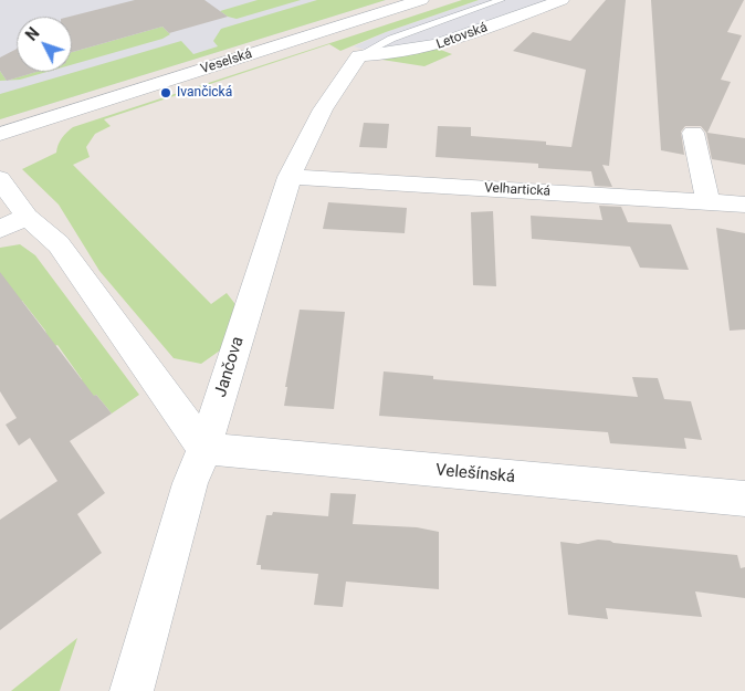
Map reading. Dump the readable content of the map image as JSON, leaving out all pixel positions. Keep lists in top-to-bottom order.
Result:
{
  "streets": {
    "street": [
      "Letovská",
      "Veselská",
      "Velhartická",
      "Jančova",
      "Velešínská"
    ]
  },
  "crossings": [
    ["Letovská", "Jančova"],
    ["Velhartická", "Jančova"],
    ["Jančova", "Velešínská"]
  ],
  "places": ["Ivančická"],
  "north": "top left"
}
